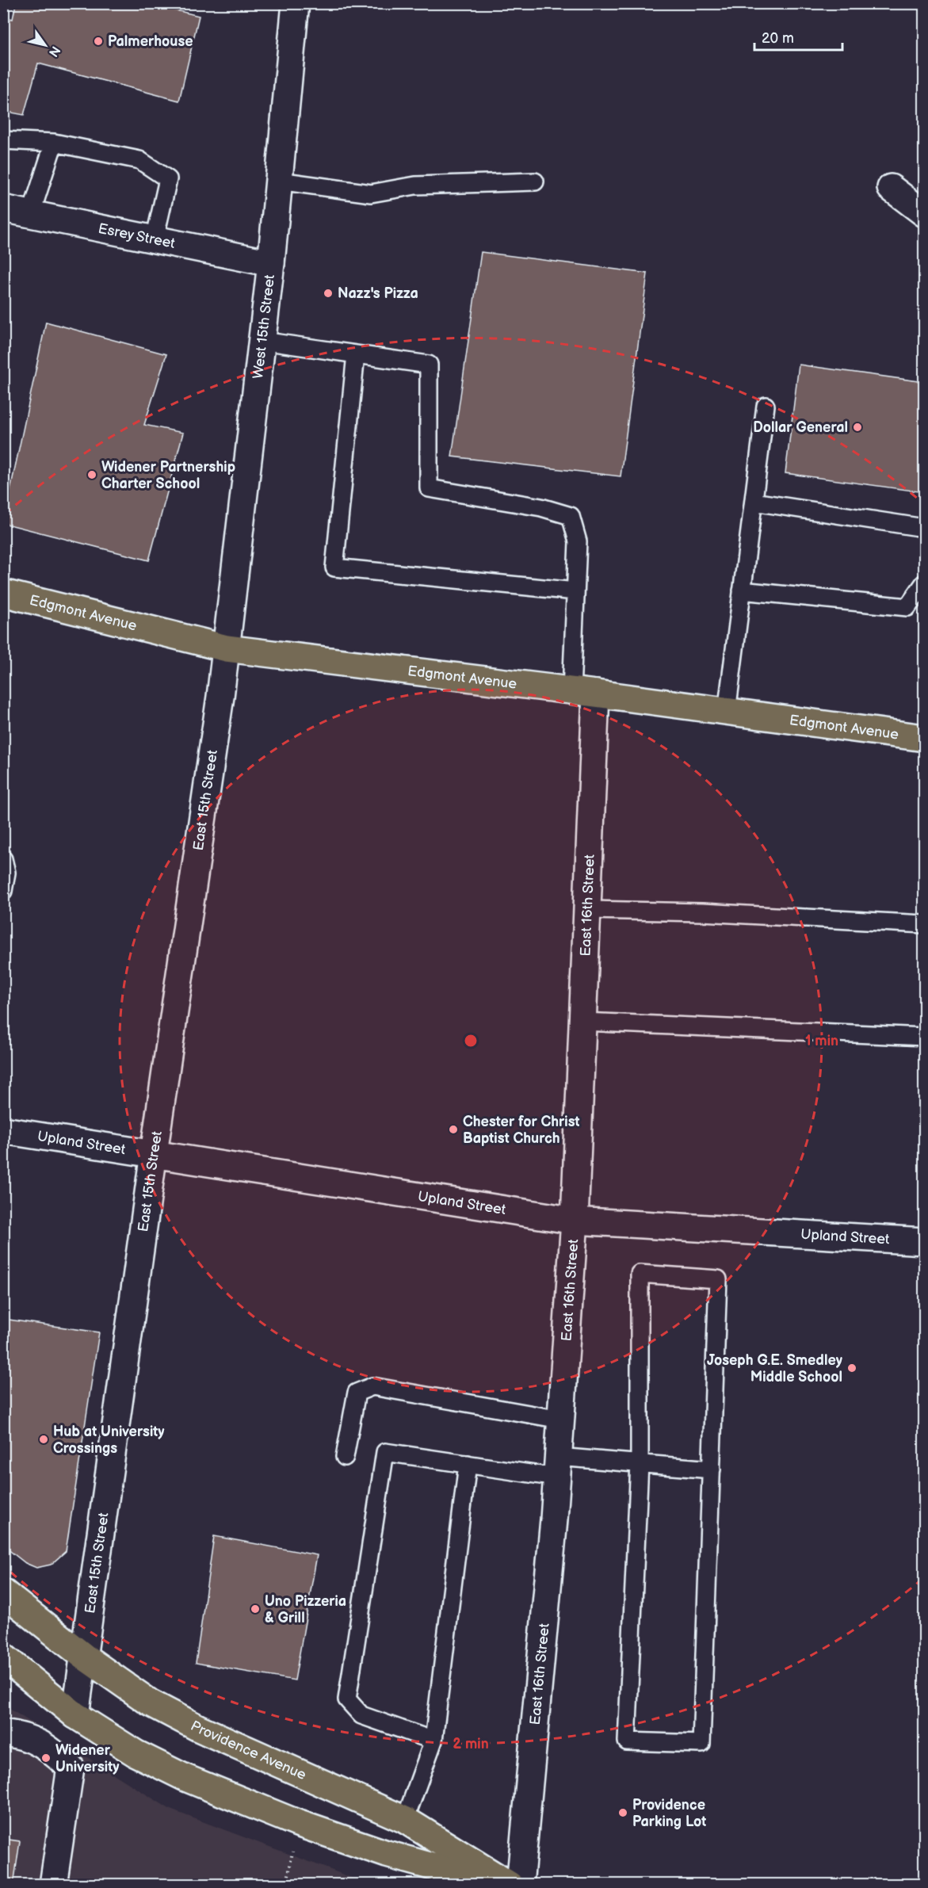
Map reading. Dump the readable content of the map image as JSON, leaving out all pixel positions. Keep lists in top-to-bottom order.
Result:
{
  "streets": {
    "main road": ["Edgmont Avenue", "Providence Avenue"],
    "street": [
      "Esrey Street",
      "West 15th Street",
      "East 15th Street",
      "East 16th Street",
      "Upland Street"
    ]
  },
  "crossings": [
    ["Esrey Street", "West 15th Street"],
    ["West 15th Street", "Edgmont Avenue"],
    ["West 15th Street", "East 15th Street"],
    ["Edgmont Avenue", "East 15th Street"],
    ["Edgmont Avenue", "East 16th Street"],
    ["East 15th Street", "Upland Street"],
    ["East 15th Street", "Providence Avenue"],
    ["East 16th Street", "Upland Street"]
  ],
  "places": [
    "Palmerhouse",
    "Nazz's Pizza",
    "Dollar General",
    "Widener Partnership Charter School",
    "Chester for Christ Baptist Church",
    "Joseph G.E. Smedley Middle School",
    "Hub at University Crossings",
    "Uno Pizzeria & Grill",
    "Widener University",
    "Providence Parking Lot"
  ],
  "scale_bar": "20 m",
  "north": "bottom right",
  "rings": ["1 min", "2 min"]
}
